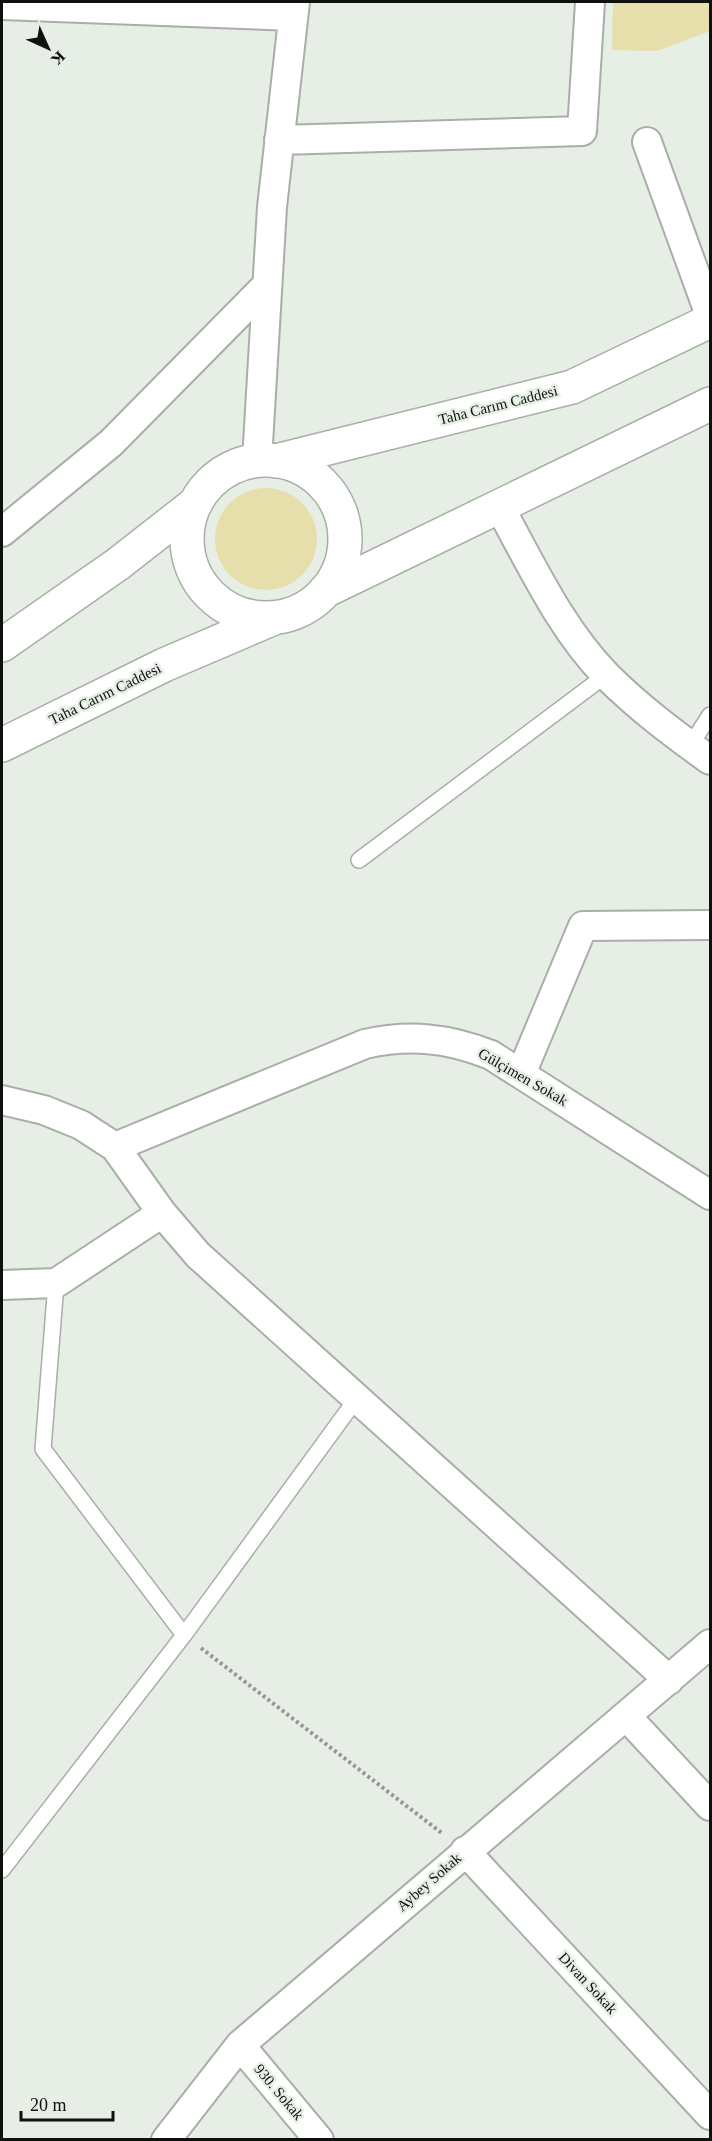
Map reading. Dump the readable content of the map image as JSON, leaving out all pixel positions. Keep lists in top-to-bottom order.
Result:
{
  "streets": {
    "main road": ["Taha Carım Caddesi"],
    "street": [
      "Gülçimen Sokak",
      "Aybey Sokak",
      "Divan Sokak",
      "930. Sokak"
    ]
  },
  "crossings": [
    ["Aybey Sokak", "Divan Sokak"],
    ["Aybey Sokak", "930. Sokak"]
  ],
  "scale_bar": "20 m",
  "north": "bottom right"
}
